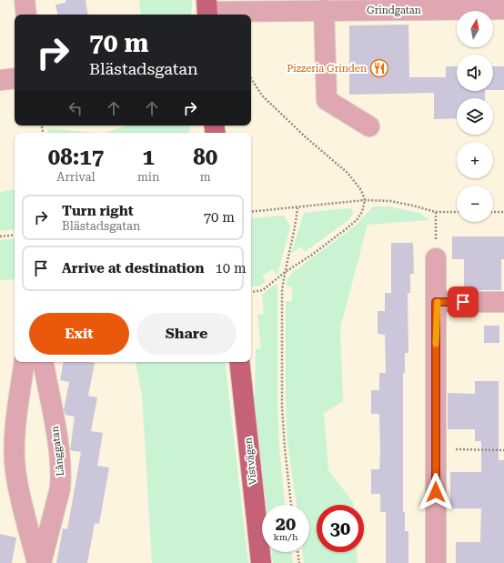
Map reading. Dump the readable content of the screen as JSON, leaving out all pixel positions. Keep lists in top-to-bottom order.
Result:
{
  "streets": {
    "main road": ["Vistvägen"],
    "street": ["Grindgatan", "Långgatan"]
  },
  "places": {
    "restaurant": ["Pizzeria Grinden"]
  },
  "north": "top",
  "page": {
    "map_buttons": ["+", "−"],
    "turn": ["70 m", "Blästadsgatan"],
    "eta": [
      "08:17",
      "Arrival",
      "1",
      "min",
      "80",
      "m"
    ],
    "list": [
      {
        "name": "Turn right",
        "note": "Blästadsgatan",
        "value": "70 m"
      },
      {
        "name": "Arrive at destination",
        "value": "10 m"
      }
    ],
    "buttons": ["Exit", "Share"],
    "speed": "20 km/h",
    "limit": "30"
  }
}
